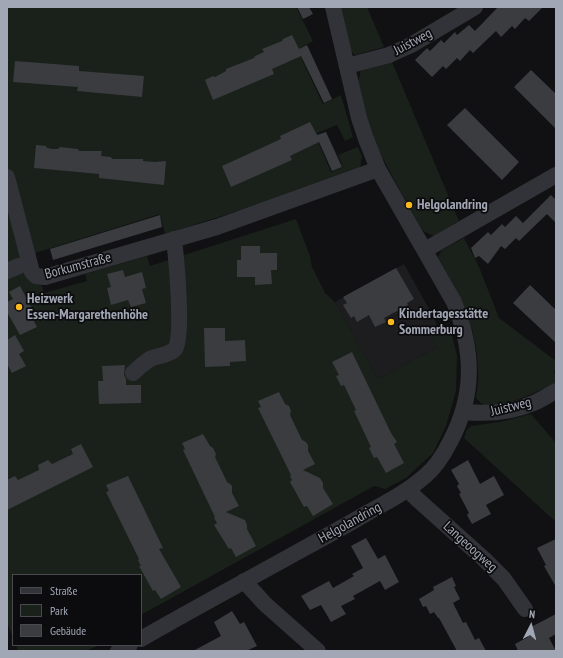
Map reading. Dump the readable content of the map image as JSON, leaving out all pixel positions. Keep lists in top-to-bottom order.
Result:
{
  "streets": {
    "street": [
      "Juistweg",
      "Borkumstraße",
      "Helgolandring",
      "Langeoogweg"
    ]
  },
  "crossings": [
    ["Juistweg", "Helgolandring"],
    ["Borkumstraße", "Helgolandring"],
    ["Helgolandring", "Langeoogweg"]
  ],
  "places": ["Helgolandring", "Heizwerk Essen-Margarethenhöhe", "Kindertagesstätte Sommerburg"],
  "legend": ["Straße", "Park", "Gebäude"],
  "north": "top"
}
